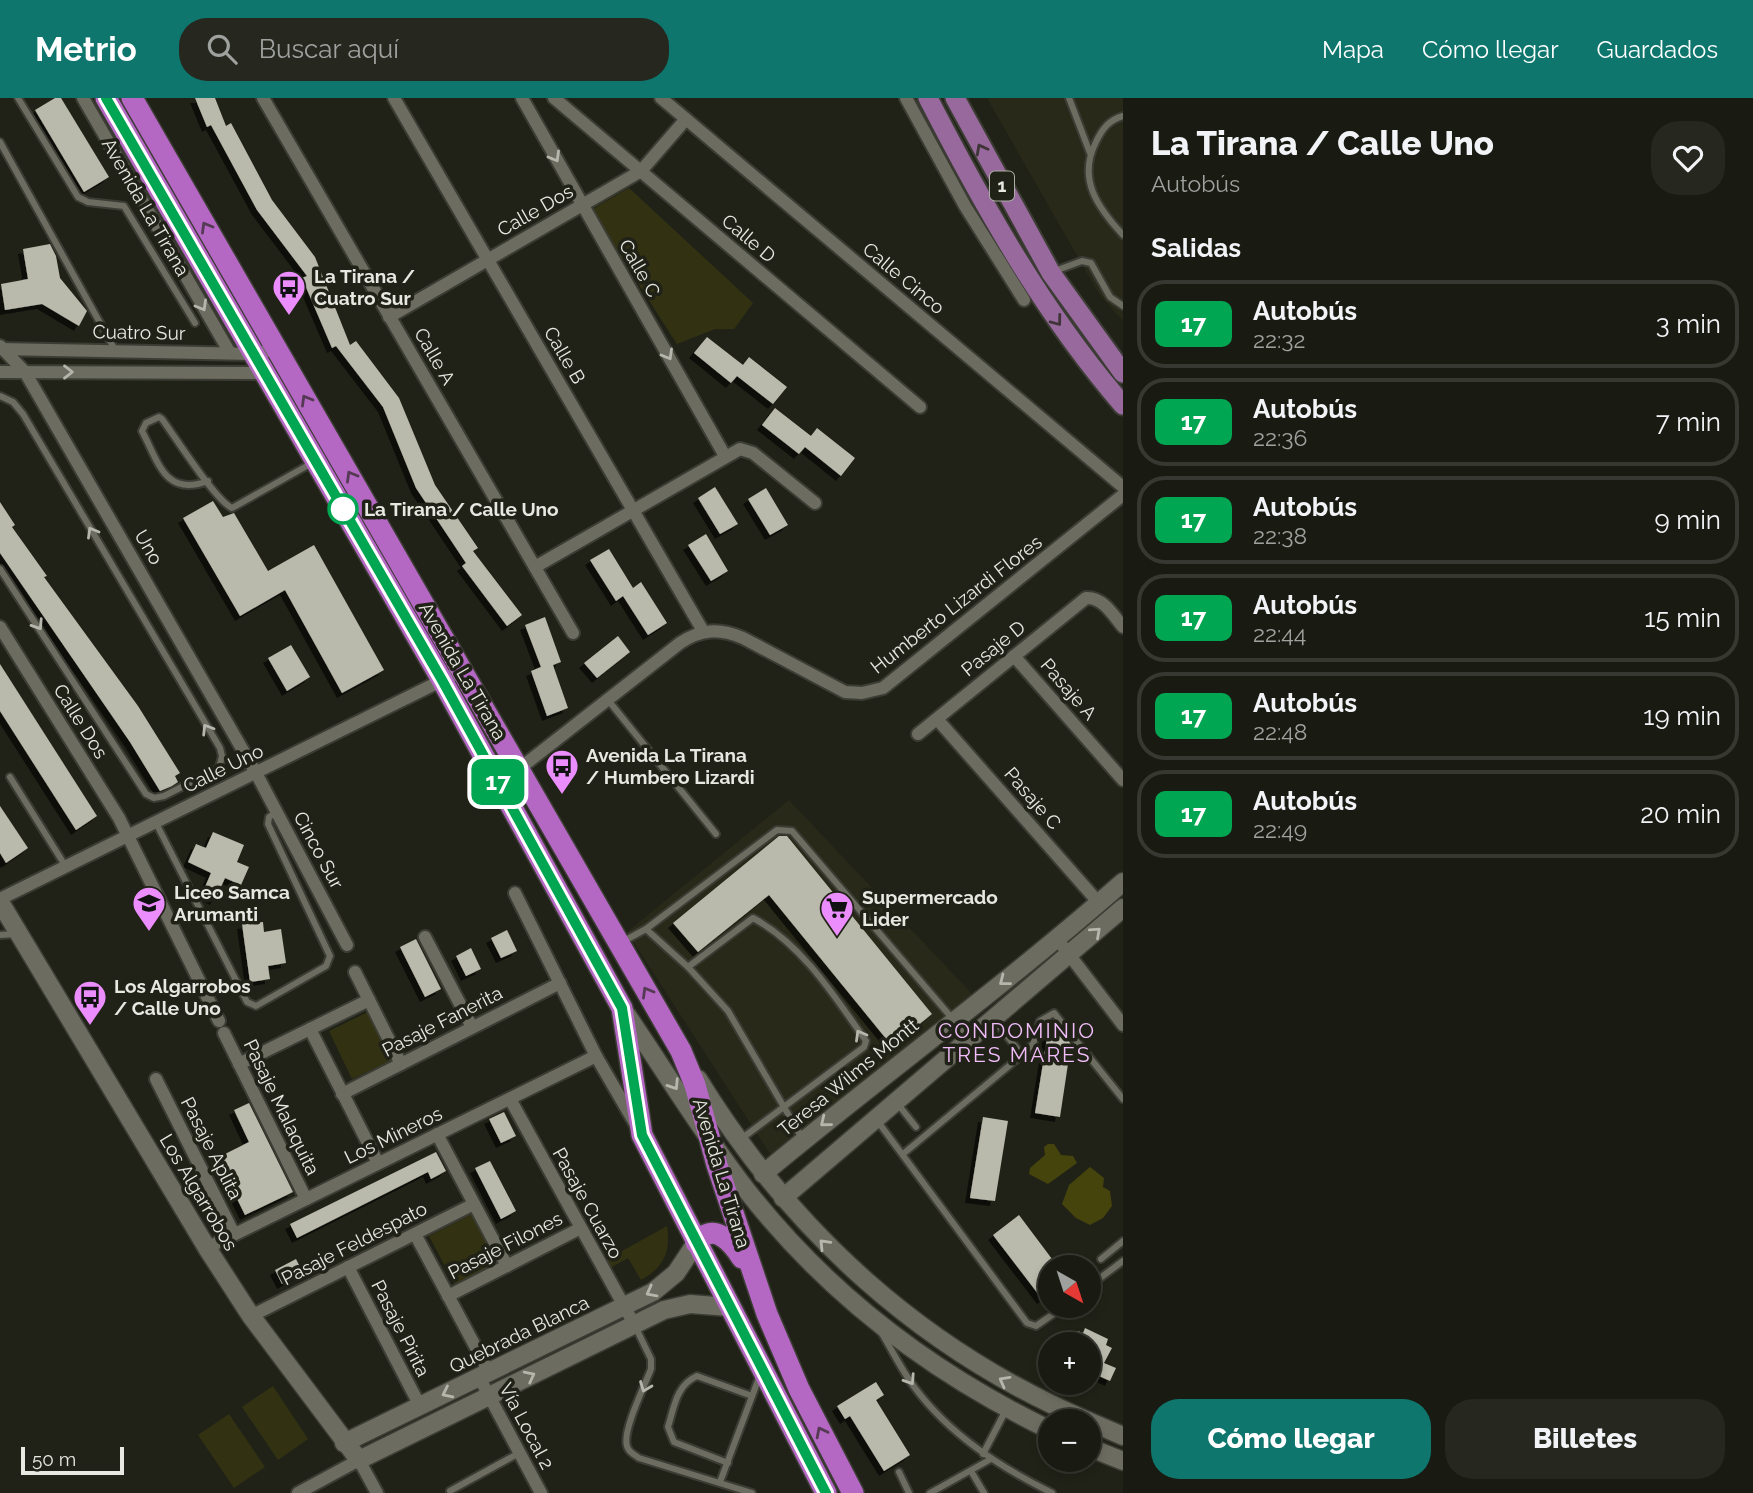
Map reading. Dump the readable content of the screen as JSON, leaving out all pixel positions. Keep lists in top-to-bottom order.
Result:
{
  "streets": {
    "highway": ["Avenida La Tirana"],
    "main road": ["1"],
    "street": [
      "Calle Dos",
      "Calle D",
      "Calle C",
      "Calle Cinco",
      "Cuatro Sur",
      "Calle B",
      "Calle A",
      "Uno",
      "Humberto Lizardi Flores",
      "Pasaje D",
      "Pasaje A",
      "Calle Uno",
      "Pasaje C",
      "Cinco Sur",
      "Pasaje Fanerita",
      "Teresa Wilms Montt",
      "Pasaje Malaquita",
      "Los Mineros",
      "Pasaje Aplita",
      "Los Algarrobos",
      "Pasaje Cuarzo",
      "Pasaje Feldespato",
      "Pasaje Filones",
      "Pasaje Pirita",
      "Quebrada Blanca",
      "Vía Local 2"
    ]
  },
  "crossings": [
    ["Avenida La Tirana", "Cuatro Sur"],
    ["Avenida La Tirana", "Calle Uno"],
    ["Avenida La Tirana", "Pasaje Fanerita"],
    ["Avenida La Tirana", "Los Mineros"],
    ["Avenida La Tirana", "Quebrada Blanca"],
    ["Calle Dos", "Calle D"],
    ["Calle Dos", "Calle C"],
    ["Calle Dos", "Calle Cinco"],
    ["Calle Dos", "Calle B"],
    ["Calle Dos", "Calle A"],
    ["Calle Dos", "Calle Uno"],
    ["Calle Dos", "Pasaje Malaquita"],
    ["Cuatro Sur", "Uno"],
    ["Calle B", "Humberto Lizardi Flores"],
    ["Uno", "Calle Uno"],
    ["Uno", "Cinco Sur"],
    ["Pasaje D", "Pasaje A"],
    ["Pasaje D", "Pasaje C"],
    ["Calle Uno", "Cinco Sur"],
    ["Calle Uno", "Los Algarrobos"],
    ["Pasaje C", "Teresa Wilms Montt"],
    ["Pasaje Malaquita", "Los Mineros"],
    ["Los Mineros", "Pasaje Aplita"],
    ["Los Mineros", "Los Algarrobos"],
    ["Los Mineros", "Pasaje Cuarzo"],
    ["Los Algarrobos", "Pasaje Feldespato"],
    ["Los Algarrobos", "Quebrada Blanca"],
    ["Pasaje Cuarzo", "Pasaje Filones"],
    ["Pasaje Cuarzo", "Quebrada Blanca"],
    ["Pasaje Feldespato", "Pasaje Pirita"],
    ["Pasaje Feldespato", "Vía Local 2"],
    ["Pasaje Filones", "Vía Local 2"],
    ["Pasaje Pirita", "Quebrada Blanca"],
    ["Quebrada Blanca", "Vía Local 2"]
  ],
  "one_way": ["Calle C"],
  "districts": ["CONDOMINIO TRES MARES"],
  "places": {
    "bus stop": ["La Tirana / Cuatro Sur", "Avenida La Tirana / Humbero Lizardi", "Los Algarrobos / Calle Uno"],
    "other": ["La Tirana / Calle Uno"],
    "school or university": ["Liceo Samca Arumanti"],
    "supermarket": ["Supermercado Lider"]
  },
  "lines": ["bus line 17"],
  "scale_bar": "50 m",
  "north": "bottom right",
  "page": {
    "header": "Metrio",
    "search": "Buscar aquí",
    "nav": ["Mapa", "Cómo llegar", "Guardados"],
    "on_map": "17",
    "heading": [
      ["La Tirana / Calle Uno", "Autobús"],
      "Salidas"
    ],
    "list": [
      {
        "mark": "17",
        "name": "Autobús",
        "note": "22:32",
        "value": "3 min"
      },
      {
        "mark": "17",
        "name": "Autobús",
        "note": "22:36",
        "value": "7 min"
      },
      {
        "mark": "17",
        "name": "Autobús",
        "note": "22:38",
        "value": "9 min"
      },
      {
        "mark": "17",
        "name": "Autobús",
        "note": "22:44",
        "value": "15 min"
      },
      {
        "mark": "17",
        "name": "Autobús",
        "note": "22:48",
        "value": "19 min"
      },
      {
        "mark": "17",
        "name": "Autobús",
        "note": "22:49",
        "value": "20 min"
      }
    ],
    "map_buttons": ["+", "−"],
    "buttons": ["Cómo llegar", "Billetes"],
    "scale": "50 m"
  }
}
